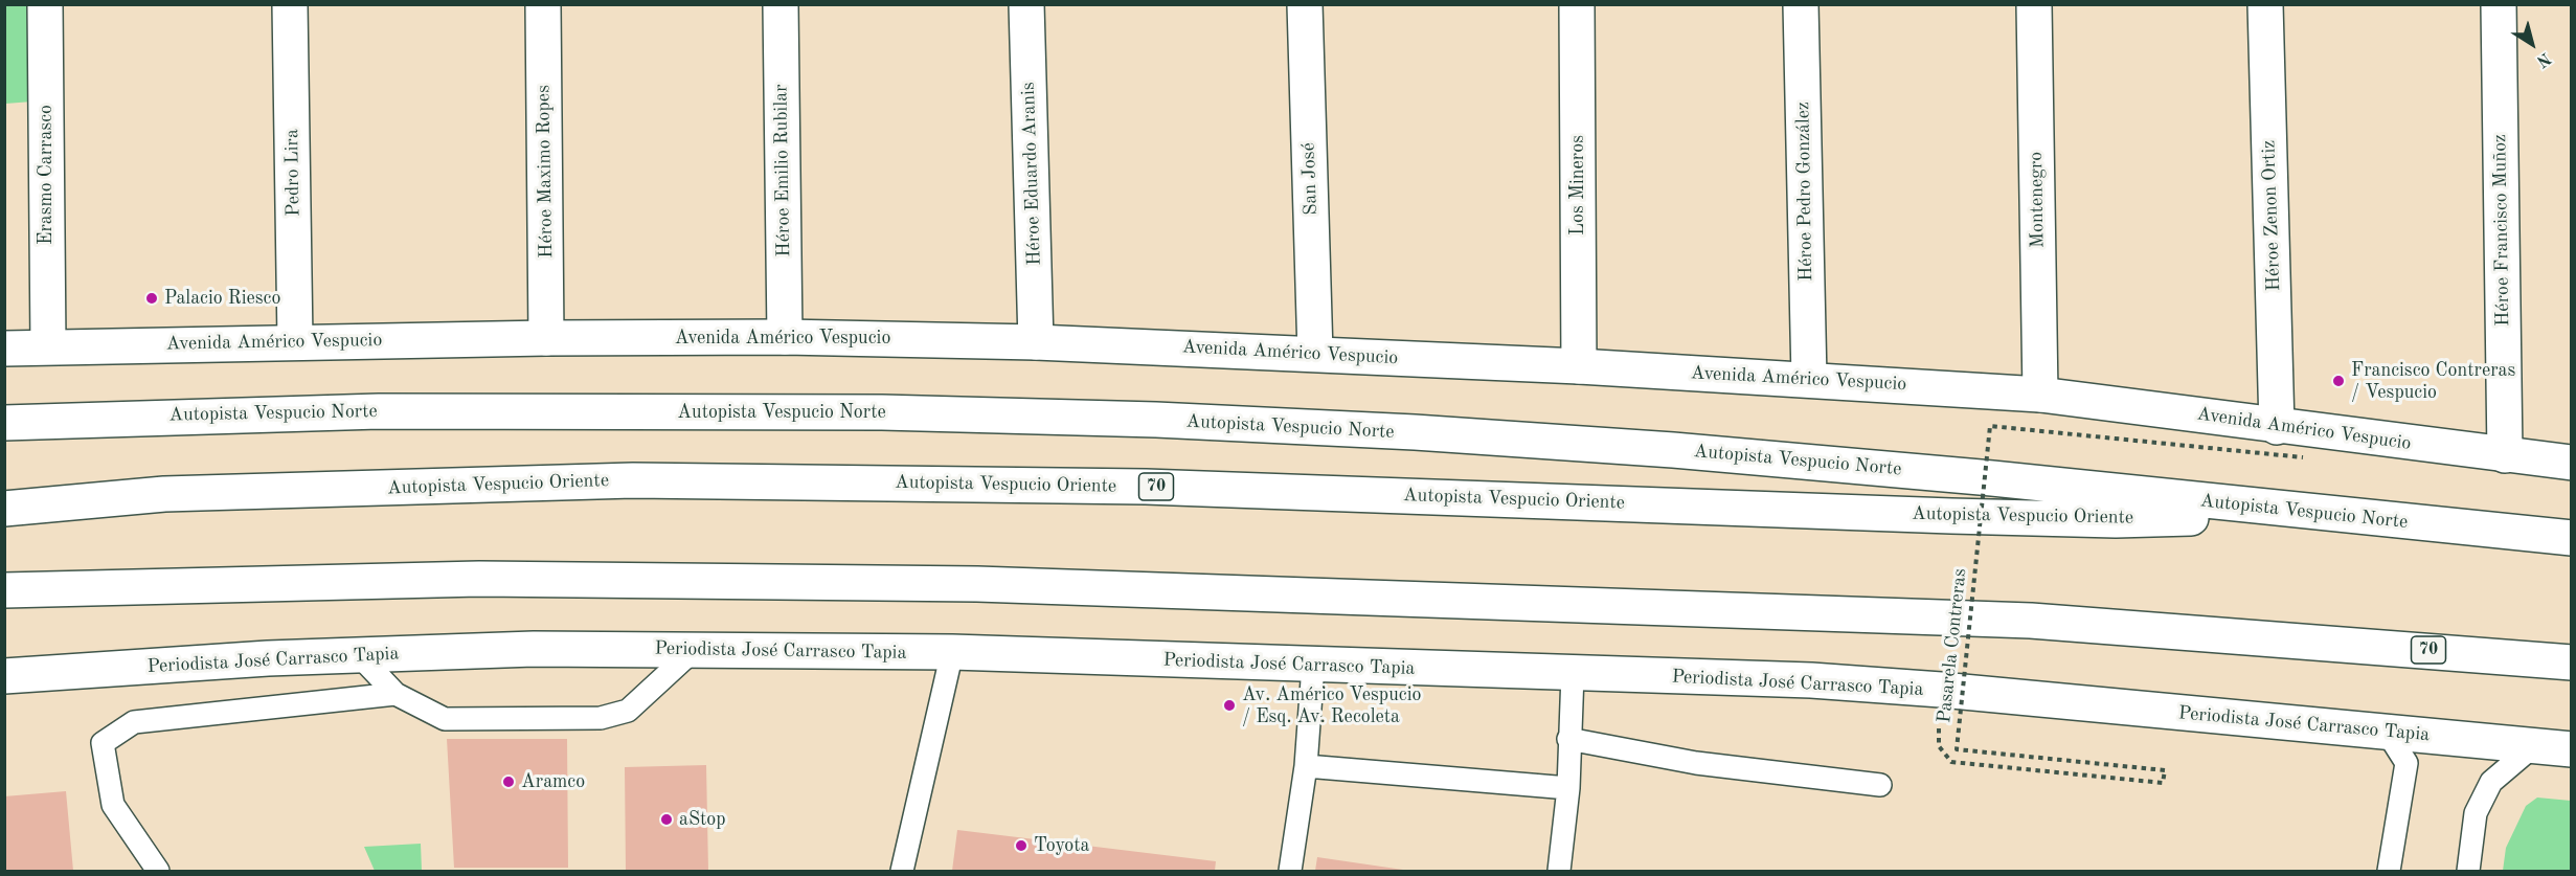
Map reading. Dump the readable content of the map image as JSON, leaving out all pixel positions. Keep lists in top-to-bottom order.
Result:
{
  "streets": {
    "main road": [
      "Héroe Emilio Rubilar",
      "Héroe Maximo Ropes",
      "Pedro Lira",
      "Héroe Eduardo Aranis",
      "Erasmo Carrasco",
      "San José",
      "Los Mineros",
      "Héroe Pedro González",
      "Montenegro",
      "Héroe Zenon Ortiz",
      "Héroe Francisco Muñoz",
      "Avenida Américo Vespucio",
      "Autopista Vespucio Norte",
      "Autopista Vespucio Oriente",
      "70",
      "Periodista José Carrasco Tapia"
    ],
    "path": ["Pasarela Contreras"]
  },
  "crossings": [
    ["Héroe Emilio Rubilar", "Avenida Américo Vespucio"],
    ["Héroe Maximo Ropes", "Avenida Américo Vespucio"],
    ["Pedro Lira", "Avenida Américo Vespucio"],
    ["Héroe Eduardo Aranis", "Avenida Américo Vespucio"],
    ["Erasmo Carrasco", "Avenida Américo Vespucio"],
    ["San José", "Avenida Américo Vespucio"],
    ["Los Mineros", "Avenida Américo Vespucio"],
    ["Héroe Pedro González", "Avenida Américo Vespucio"],
    ["Montenegro", "Avenida Américo Vespucio"],
    ["Héroe Zenon Ortiz", "Avenida Américo Vespucio"],
    ["Héroe Francisco Muñoz", "Avenida Américo Vespucio"],
    ["Autopista Vespucio Norte", "Autopista Vespucio Oriente"]
  ],
  "places": [
    "Palacio Riesco",
    "Francisco Contreras / Vespucio",
    "Av. Américo Vespucio / Esq. Av. Recoleta",
    "Aramco",
    "aStop",
    "Toyota"
  ],
  "north": "bottom right"
}
